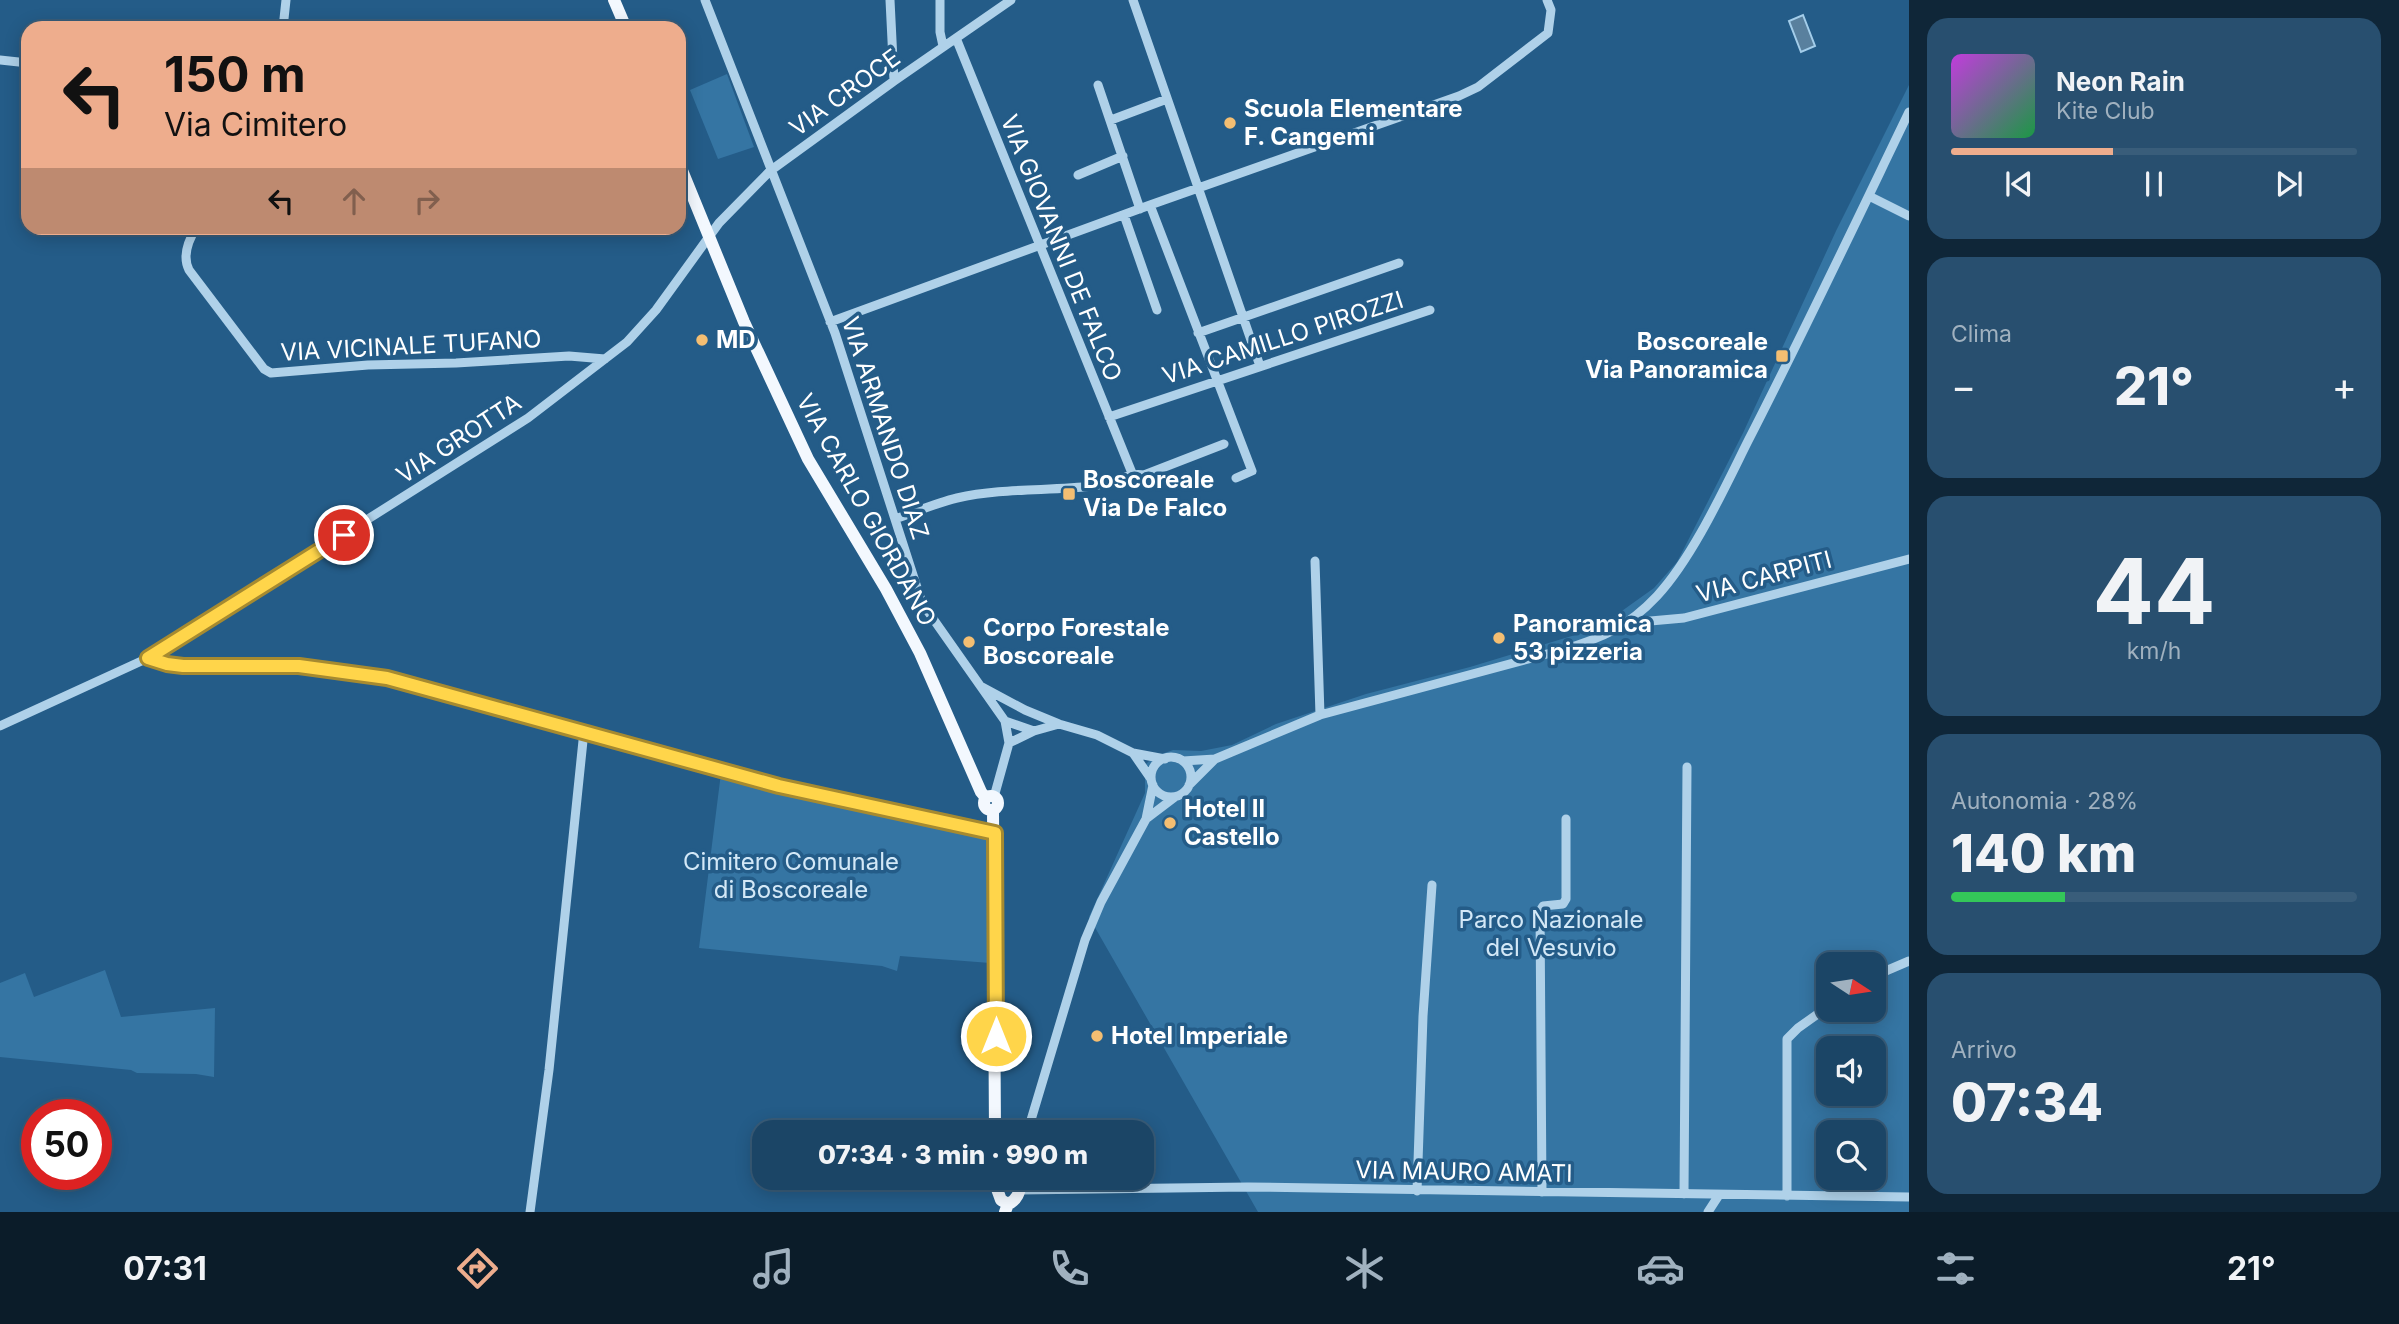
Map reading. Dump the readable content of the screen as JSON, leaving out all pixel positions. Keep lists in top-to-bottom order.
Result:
{
  "streets": {
    "main road": ["VIA CARLO GIORDANO"],
    "street": [
      "VIA CROCE",
      "VIA GIOVANNI DE FALCO",
      "VIA CAMILLO PIROZZI",
      "VIA VICINALE TUFANO",
      "VIA ARMANDO DIAZ",
      "VIA GROTTA",
      "VIA CARPITI",
      "VIA MAURO AMATI"
    ]
  },
  "crossings": [
    ["VIA CROCE", "VIA GIOVANNI DE FALCO"],
    ["VIA CROCE", "VIA ARMANDO DIAZ"],
    ["VIA CROCE", "VIA GROTTA"],
    ["VIA GIOVANNI DE FALCO", "VIA CAMILLO PIROZZI"],
    ["VIA VICINALE TUFANO", "VIA GROTTA"],
    ["VIA ARMANDO DIAZ", "VIA GROTTA"],
    ["VIA GROTTA", "VIA CARLO GIORDANO"]
  ],
  "parks": ["Cimitero Comunale di Boscoreale", "Parco Nazionale del Vesuvio"],
  "places": {
    "other": [
      "Scuola Elementare F. Cangemi",
      "MD",
      "Panoramica 53 pizzeria",
      "Corpo Forestale Boscoreale",
      "Hotel Il Castello",
      "Hotel Imperiale"
    ],
    "transit": ["Boscoreale Via Panoramica", "Boscoreale Via De Falco"]
  },
  "north": "right",
  "page": {
    "turn": ["150 m", "Via Cimitero"],
    "song": ["Neon Rain", "Kite Club"],
    "tile": [
      "Clima",
      ["44", "km/h"],
      ["Autonomia · 28%", "140 km"],
      ["Arrivo", "07:34"]
    ],
    "heat": ["−", "21°", "+"],
    "limit": "50",
    "trip": "07:34 · 3 min · 990 m",
    "tabs": ["07:31", "21°"]
  }
}
